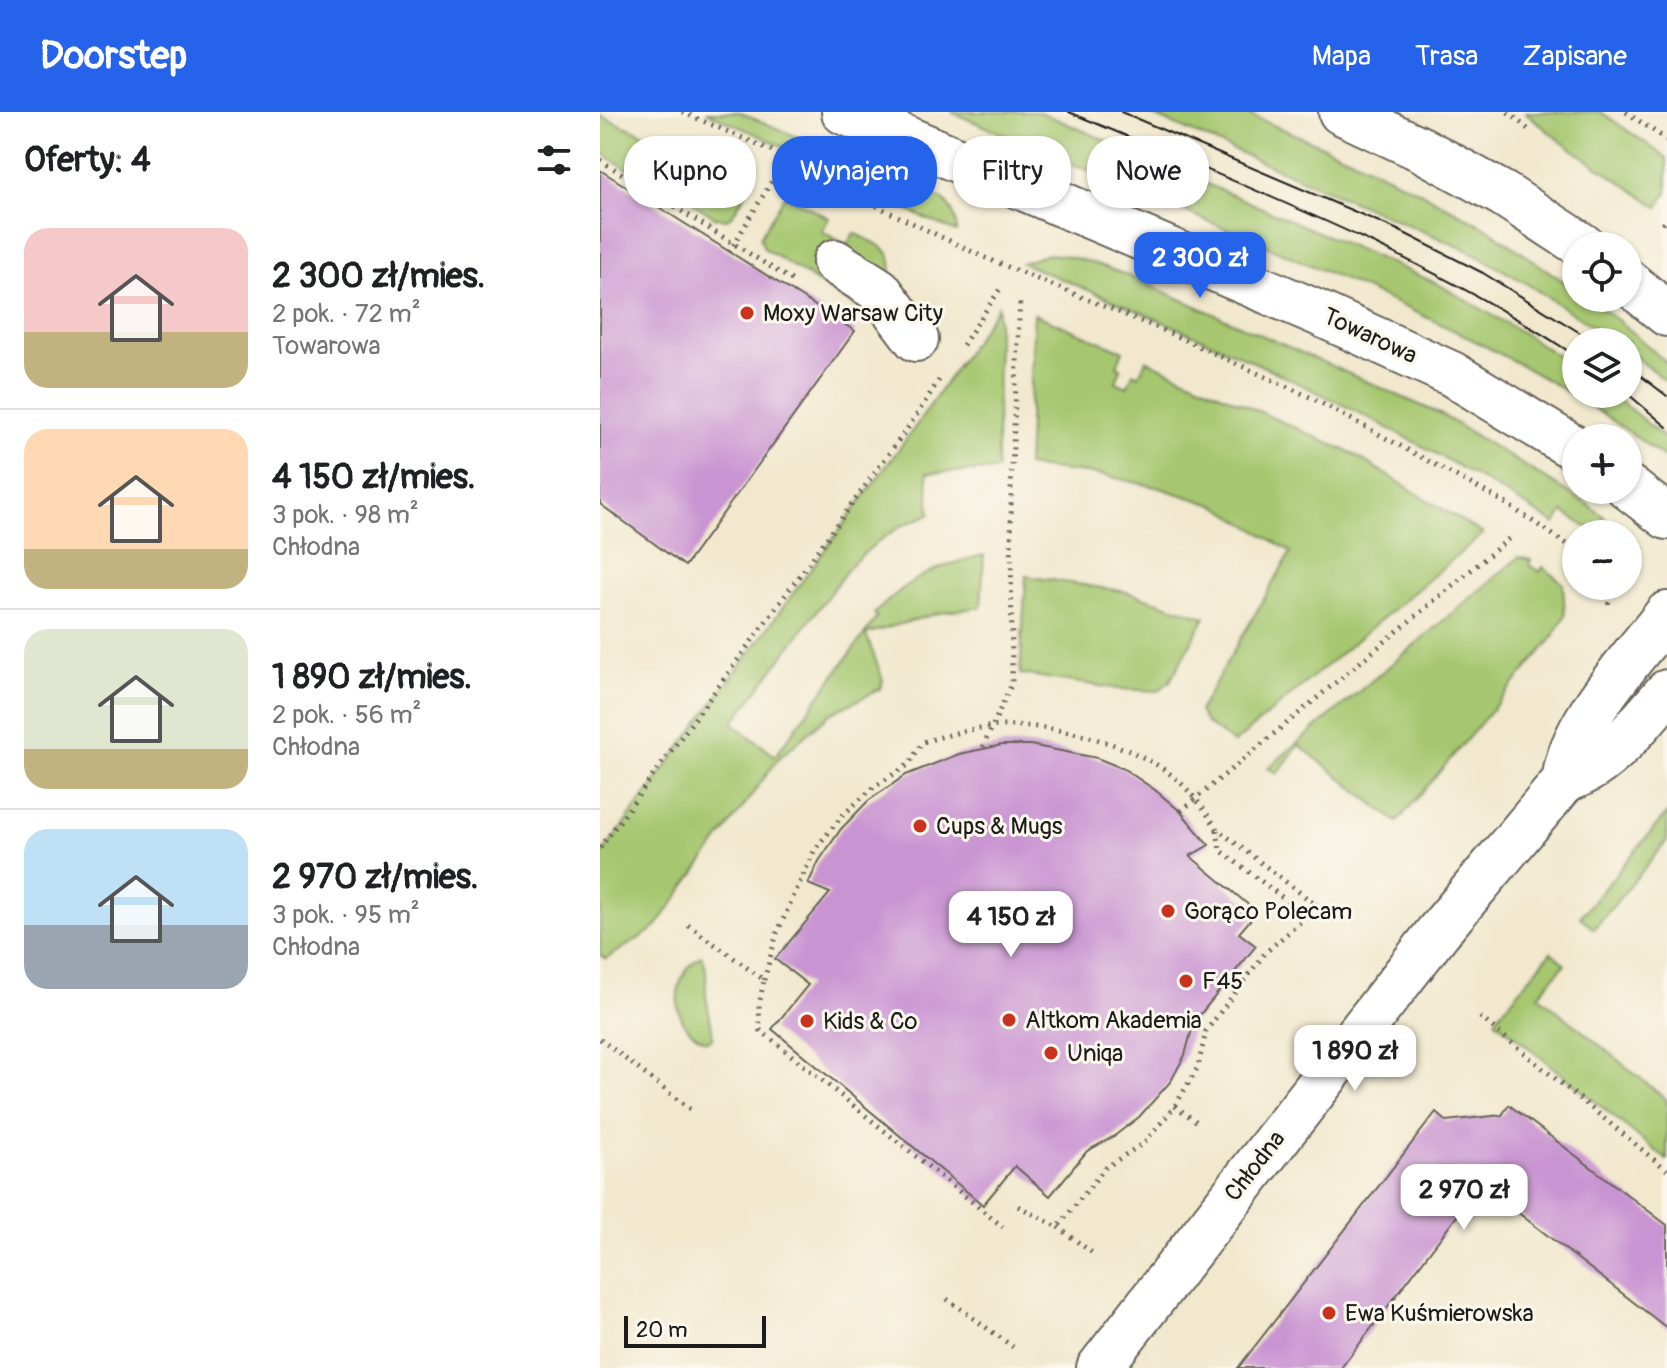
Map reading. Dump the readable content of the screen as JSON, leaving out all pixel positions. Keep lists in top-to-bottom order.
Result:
{
  "streets": {
    "main road": ["Towarowa", "Chłodna"]
  },
  "places": [
    "Moxy Warsaw City",
    "Cups & Mugs",
    "Gorąco Polecam",
    "F45",
    "Altkom Akademia",
    "Kids & Co",
    "Uniqa",
    "Ewa Kuśmierowska"
  ],
  "scale_bar": "20 m",
  "page": {
    "header": "Doorstep",
    "nav": ["Mapa", "Trasa", "Zapisane"],
    "heading": "Oferty: 4",
    "chip": [
      "Kupno",
      "Wynajem",
      "Filtry",
      "Nowe"
    ],
    "list": [
      {
        "name": "2 300 zł/mies.",
        "note": "2 pok. · 72 m² · Towarowa"
      },
      {
        "name": "4 150 zł/mies.",
        "note": "3 pok. · 98 m² · Chłodna"
      },
      {
        "name": "1 890 zł/mies.",
        "note": "2 pok. · 56 m² · Chłodna"
      },
      {
        "name": "2 970 zł/mies.",
        "note": "3 pok. · 95 m² · Chłodna"
      }
    ],
    "map_buttons": ["+", "−"],
    "price": [
      "2 300 zł",
      "4 150 zł",
      "1 890 zł",
      "2 970 zł"
    ],
    "scale": "20 m"
  }
}
